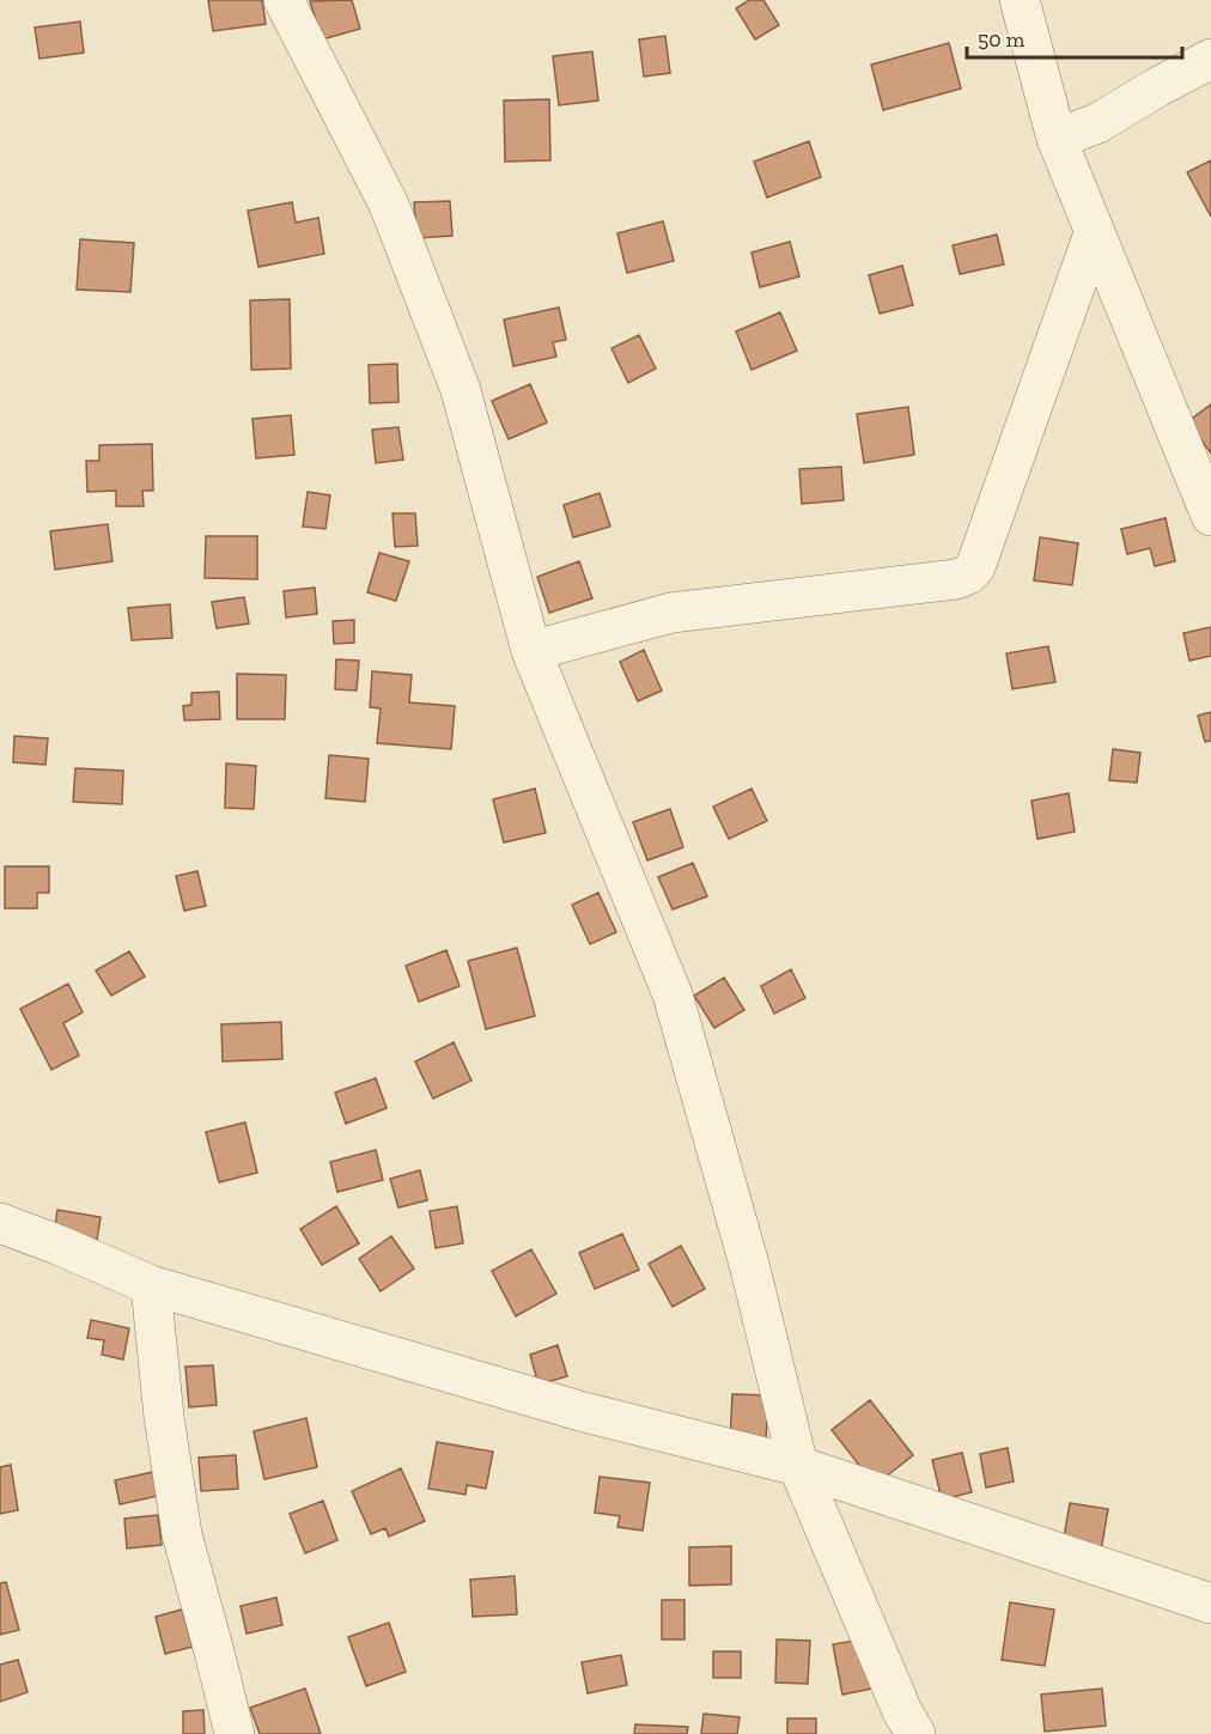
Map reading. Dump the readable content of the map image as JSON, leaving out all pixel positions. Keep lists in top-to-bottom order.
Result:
{
  "scale_bar": "50 m"
}
